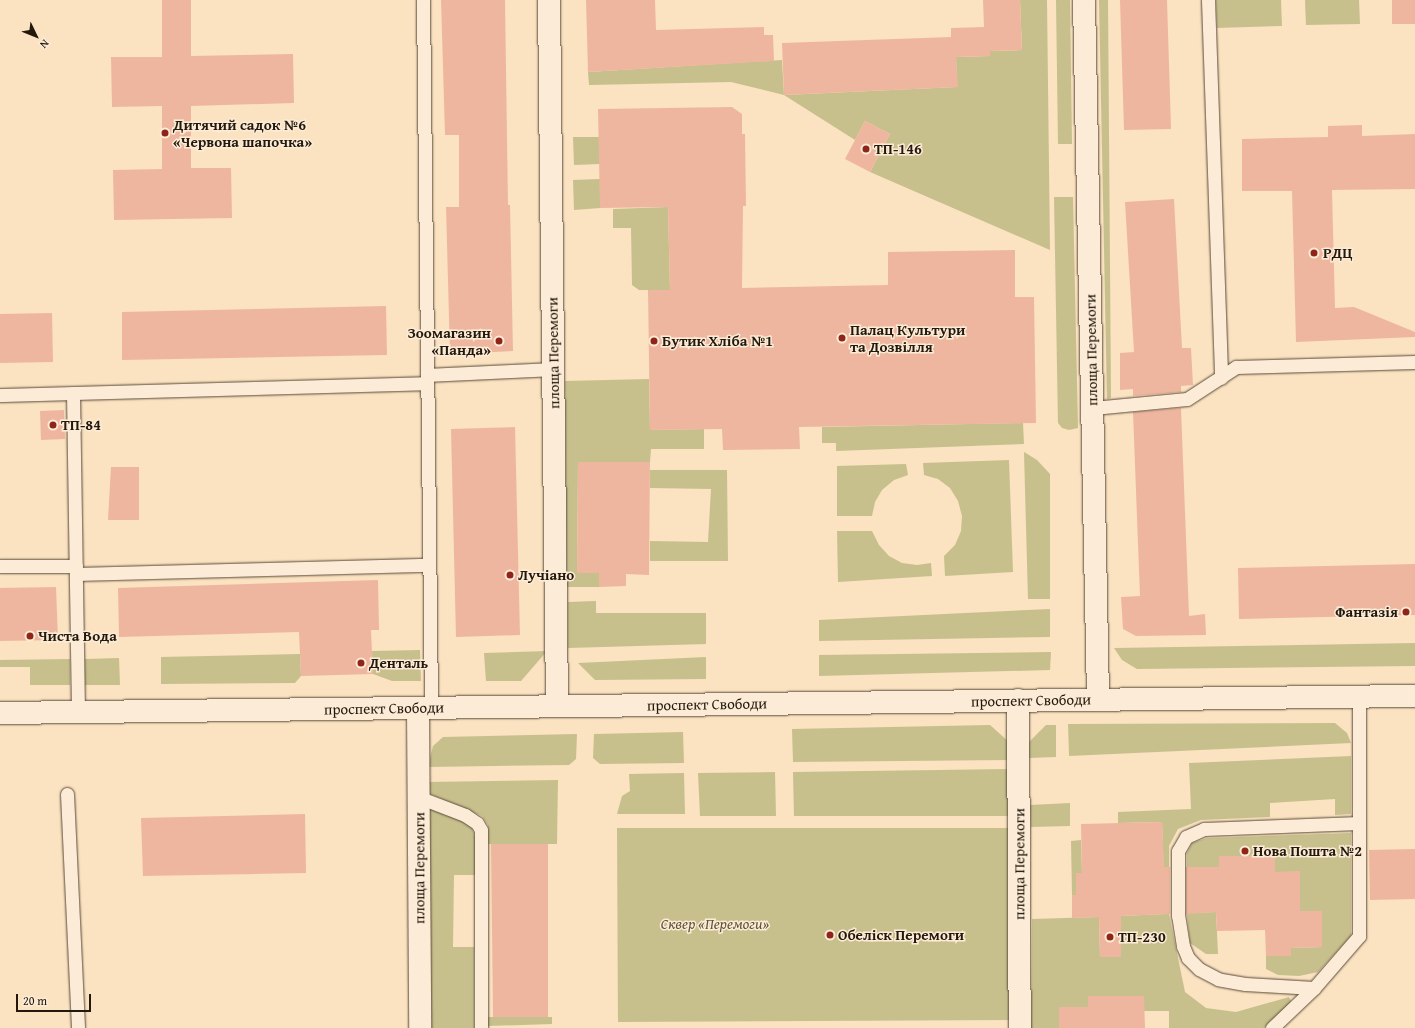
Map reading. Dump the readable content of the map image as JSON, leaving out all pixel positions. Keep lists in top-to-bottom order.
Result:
{
  "streets": {
    "street": ["площа Перемоги", "проспект Свободи"]
  },
  "crossings": [
    ["площа Перемоги", "проспект Свободи"]
  ],
  "parks": ["Сквер «Перемоги»"],
  "places": [
    "Дитячий садок №6 «Червона шапочка»",
    "ТП-146",
    "РДЦ",
    "Палац Культури та Дозвілля",
    "Зоомагазин «Панда»",
    "Бутик Хліба №1",
    "ТП-84",
    "Лучіано",
    "Фантазія",
    "Чиста Вода",
    "Денталь",
    "Нова Пошта №2",
    "Обеліск Перемоги",
    "ТП-230"
  ],
  "scale_bar": "20 m",
  "north": "bottom right"
}
